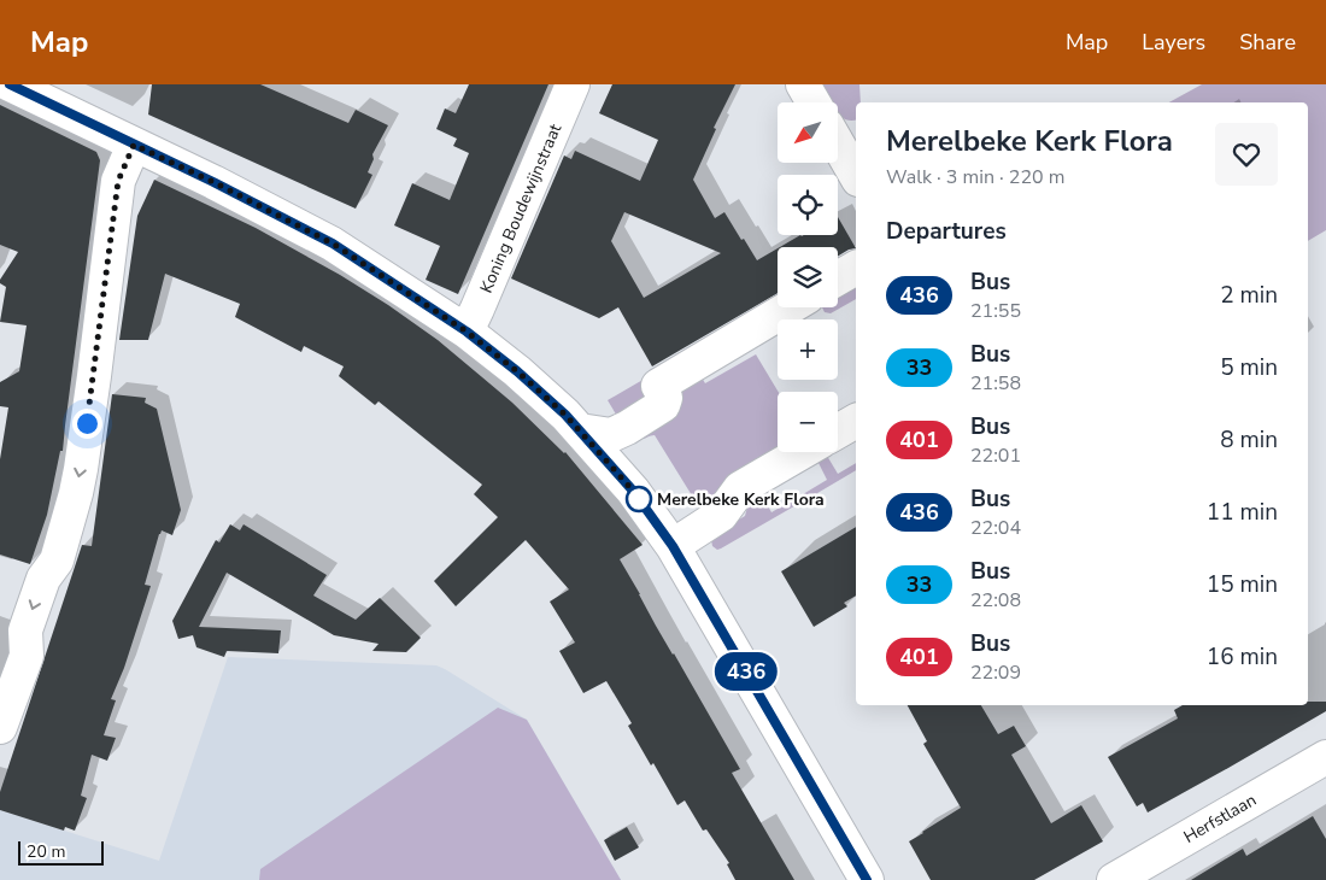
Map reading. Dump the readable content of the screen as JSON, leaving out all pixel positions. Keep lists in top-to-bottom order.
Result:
{
  "streets": {
    "street": ["Koning Boudewijnstraat", "Herfstlaan"]
  },
  "places": ["Merelbeke Kerk Flora"],
  "lines": ["bus line 436"],
  "scale_bar": "20 m",
  "north": "bottom left",
  "page": {
    "header": "Map",
    "nav": ["Map", "Layers", "Share"],
    "on_map": "436",
    "map_buttons": ["+", "−"],
    "heading": [
      ["Merelbeke Kerk Flora", "Walk · 3 min · 220 m"],
      "Departures"
    ],
    "list": [
      {
        "mark": "436",
        "name": "Bus",
        "note": "21:55",
        "value": "2 min"
      },
      {
        "mark": "33",
        "name": "Bus",
        "note": "21:58",
        "value": "5 min"
      },
      {
        "mark": "401",
        "name": "Bus",
        "note": "22:01",
        "value": "8 min"
      },
      {
        "mark": "436",
        "name": "Bus",
        "note": "22:04",
        "value": "11 min"
      },
      {
        "mark": "33",
        "name": "Bus",
        "note": "22:08",
        "value": "15 min"
      },
      {
        "mark": "401",
        "name": "Bus",
        "note": "22:09",
        "value": "16 min"
      }
    ],
    "scale": "20 m"
  }
}
